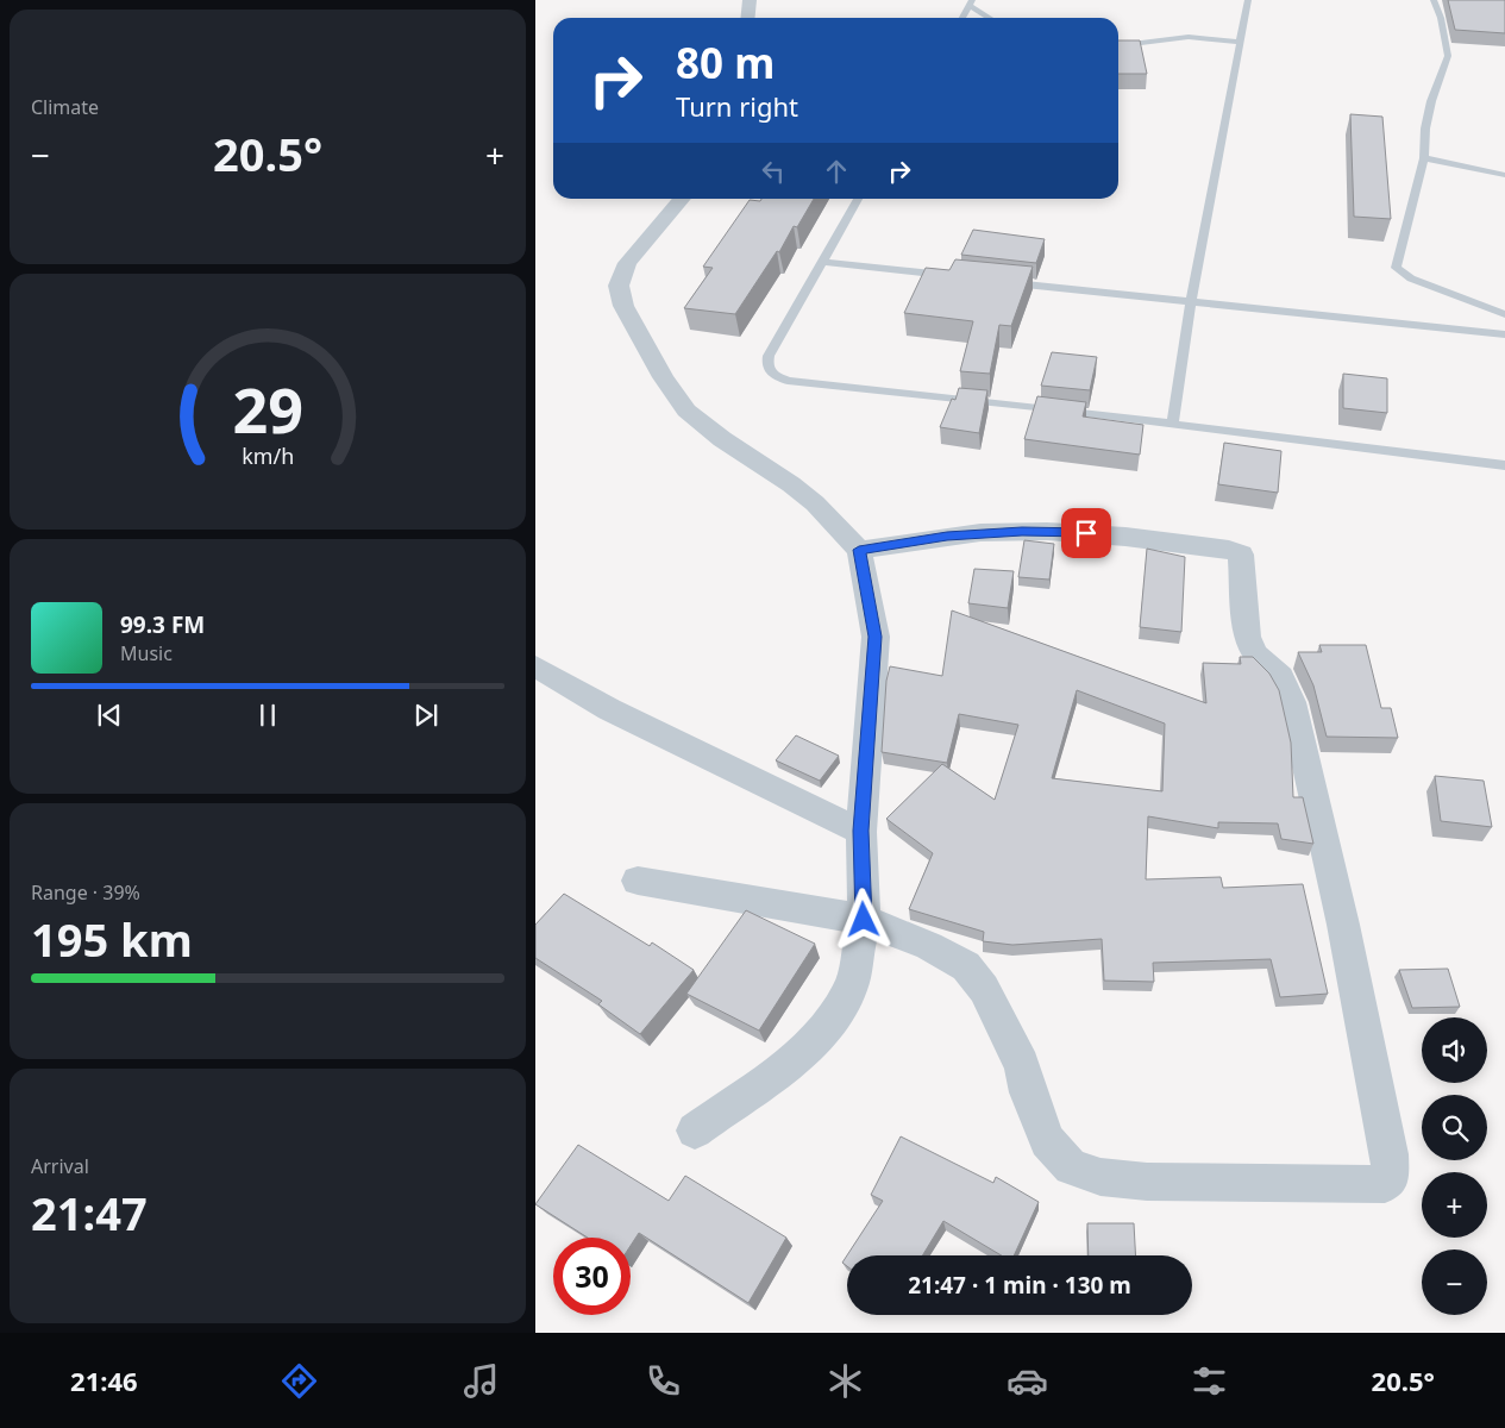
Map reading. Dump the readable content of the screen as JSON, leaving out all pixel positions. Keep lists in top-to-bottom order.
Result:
{
  "page": {
    "tile": [
      "Climate",
      ["Range · 39%", "195 km"],
      ["Arrival", "21:47"]
    ],
    "turn": ["80 m", "Turn right"],
    "heat": ["−", "20.5°", "+"],
    "song": ["99.3 FM", "Music"],
    "map_buttons": ["+", "−"],
    "limit": "30",
    "trip": "21:47 · 1 min · 130 m",
    "tabs": ["21:46", "20.5°"],
    "gauge": ["29", "km/h"]
  }
}
